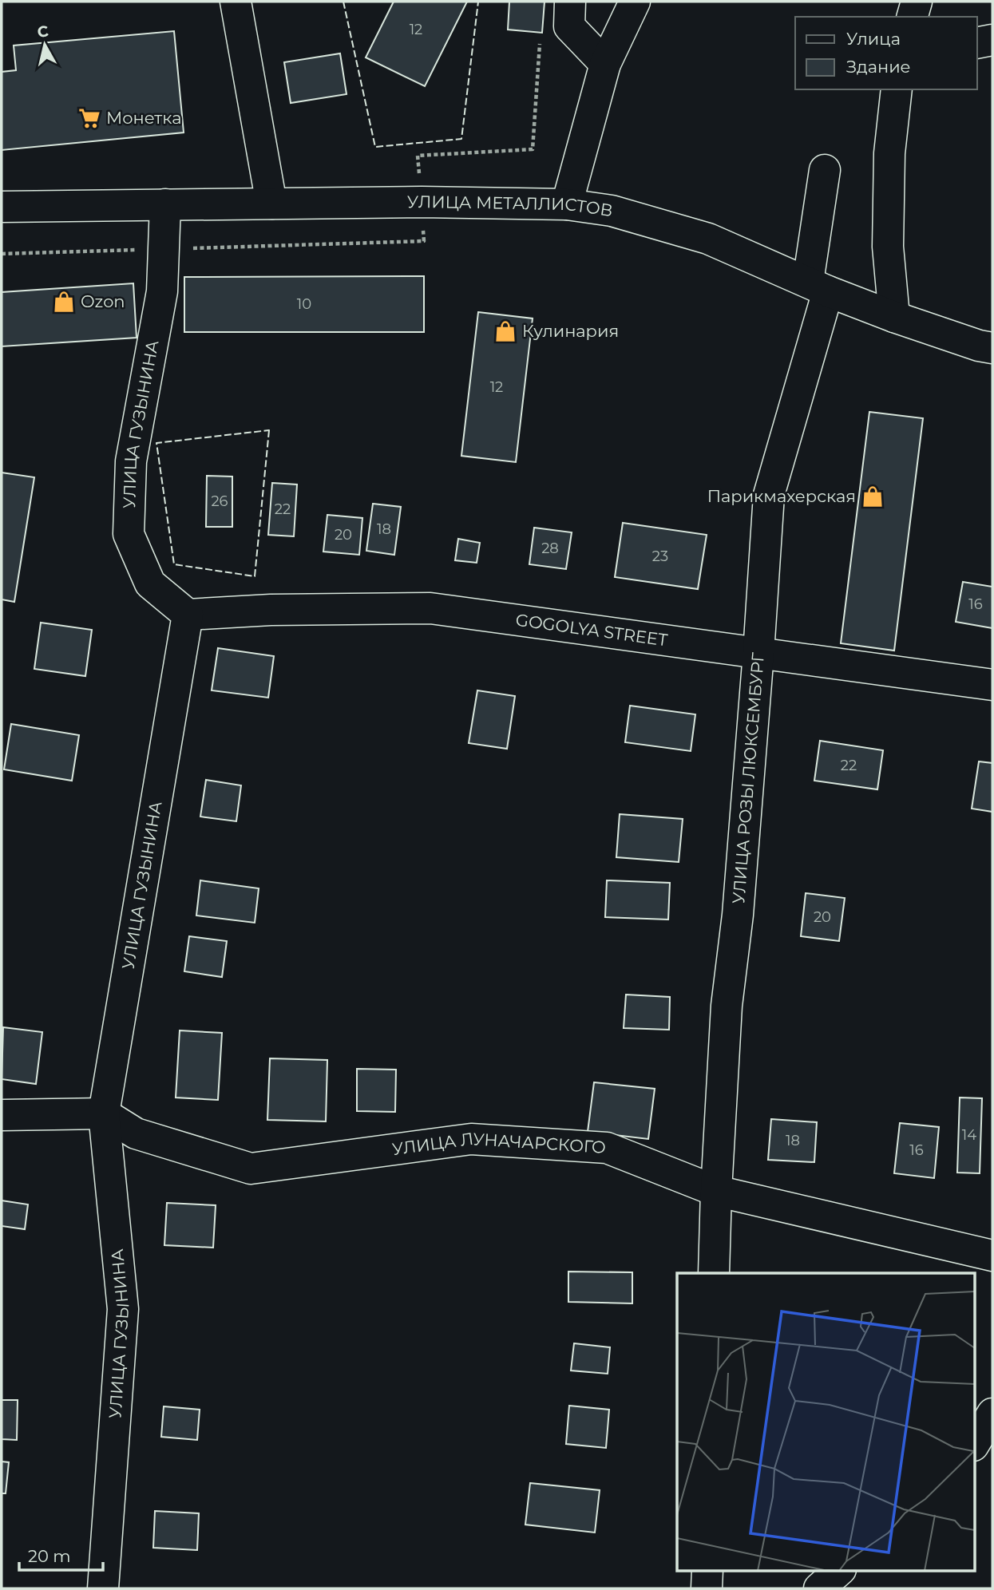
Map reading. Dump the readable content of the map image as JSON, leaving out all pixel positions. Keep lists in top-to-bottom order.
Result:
{
  "streets": {
    "street": [
      "УЛИЦА МЕТАЛЛИСТОВ",
      "УЛИЦА ГУЗЫНИНА",
      "GOGOLYA STREET",
      "УЛИЦА РОЗЫ ЛЮКСЕМБУРГ",
      "УЛИЦА ЛУНАЧАРСКОГО"
    ]
  },
  "crossings": [
    ["УЛИЦА МЕТАЛЛИСТОВ", "УЛИЦА ГУЗЫНИНА"],
    ["УЛИЦА МЕТАЛЛИСТОВ", "УЛИЦА РОЗЫ ЛЮКСЕМБУРГ"],
    ["УЛИЦА ГУЗЫНИНА", "GOGOLYA STREET"],
    ["УЛИЦА ГУЗЫНИНА", "УЛИЦА ЛУНАЧАРСКОГО"],
    ["GOGOLYA STREET", "УЛИЦА РОЗЫ ЛЮКСЕМБУРГ"],
    ["УЛИЦА РОЗЫ ЛЮКСЕМБУРГ", "УЛИЦА ЛУНАЧАРСКОГО"]
  ],
  "places": {
    "supermarket": ["Монетка"],
    "shop": ["Ozon", "Кулинария", "Парикмахерская"]
  },
  "house_numbers": [
    "12",
    "10",
    "12",
    "26",
    "22",
    "18",
    "20",
    "28",
    "23",
    "16",
    "22",
    "20",
    "14",
    "18",
    "16"
  ],
  "legend": ["Улица", "Здание"],
  "scale_bar": "20 m",
  "north": "top"
}
